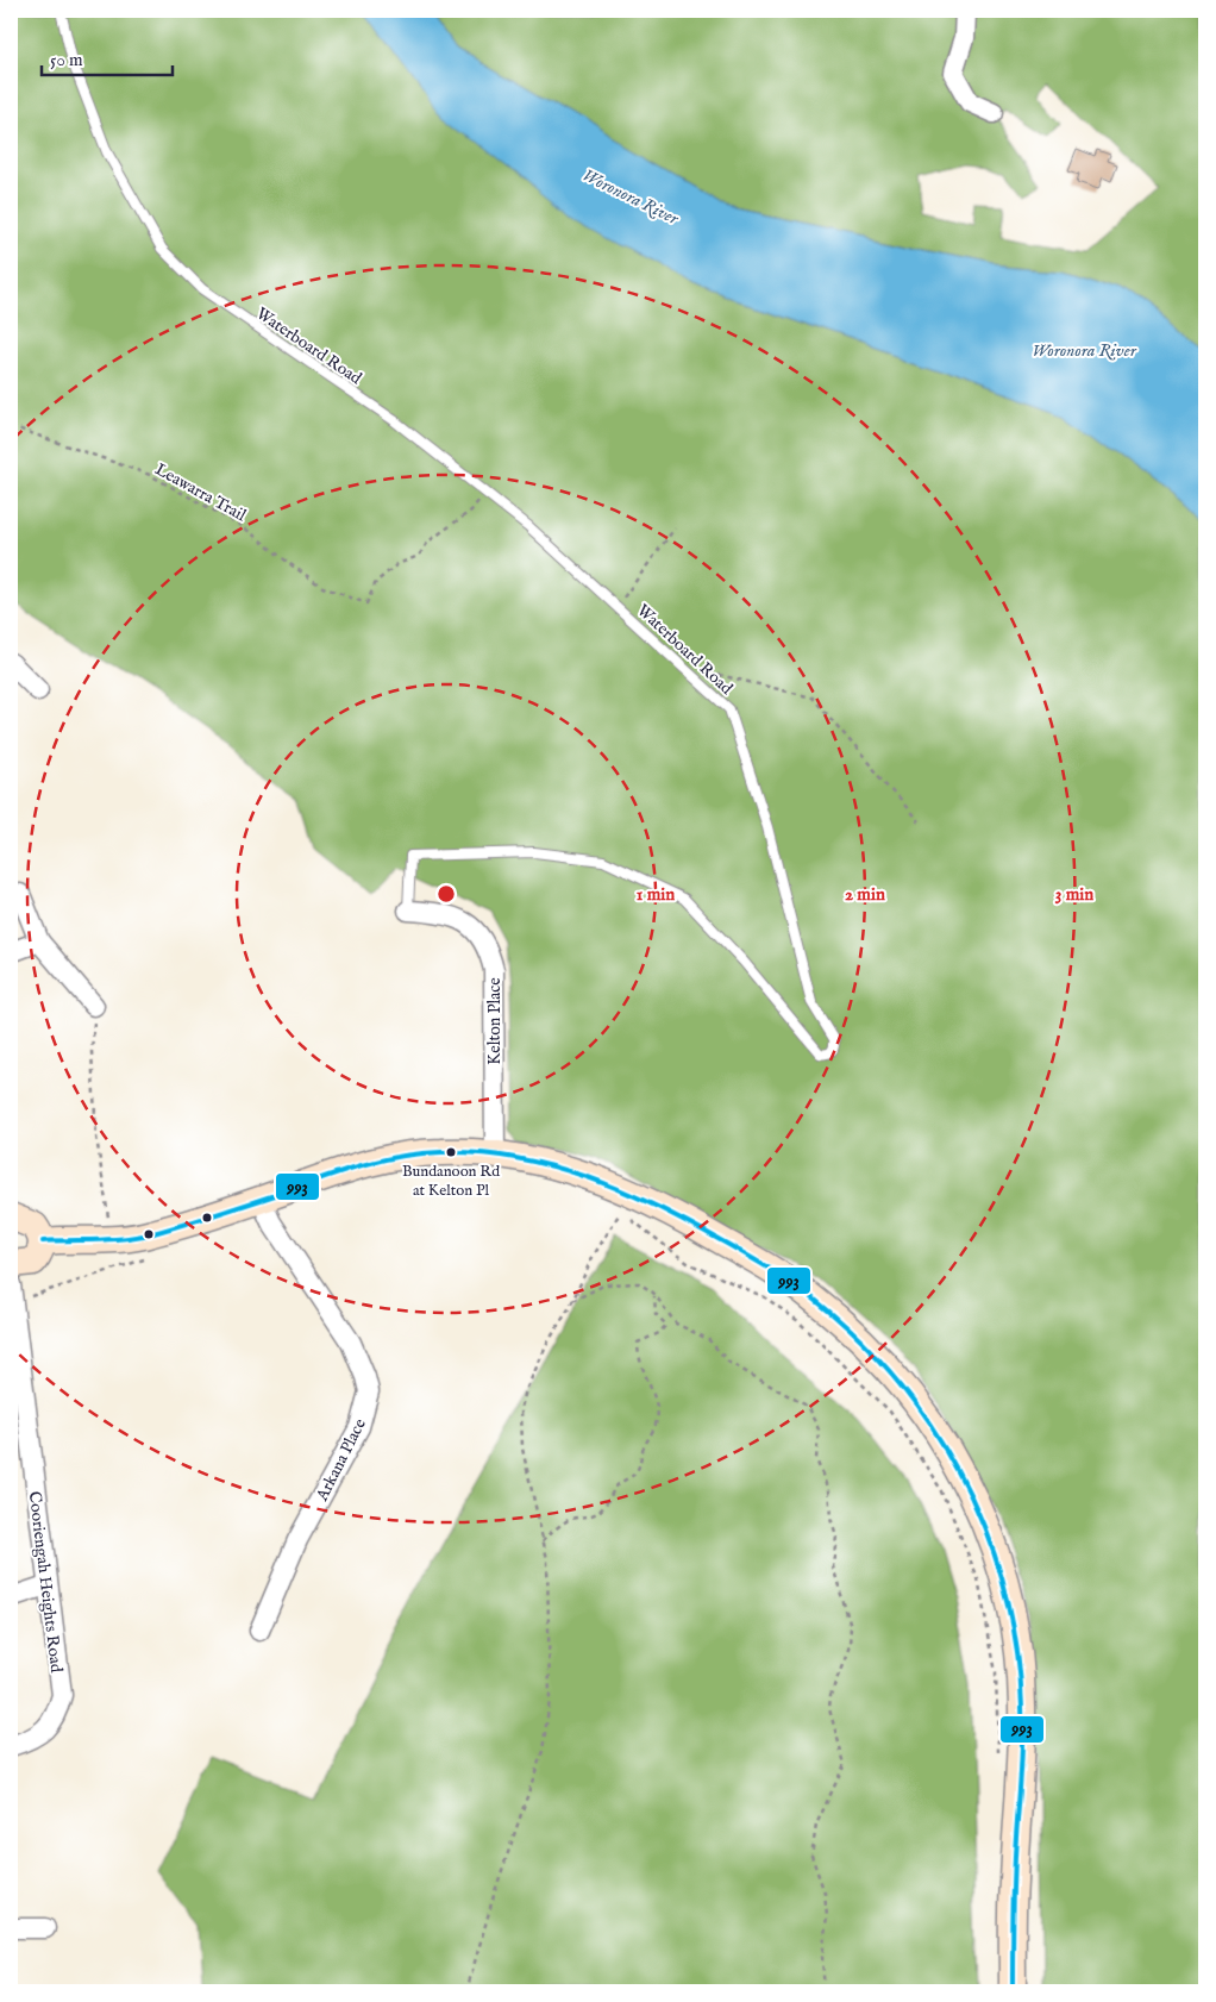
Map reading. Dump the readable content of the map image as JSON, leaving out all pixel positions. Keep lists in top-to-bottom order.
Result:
{
  "streets": {
    "street": ["Kelton Place", "Arkana Place", "Cooriengah Heights Road"],
    "lane": ["Waterboard Road"],
    "path": ["Leawarra Trail"]
  },
  "crossings": [
    ["Waterboard Road", "Leawarra Trail"],
    ["Waterboard Road", "Kelton Place"]
  ],
  "water": ["Woronora River"],
  "places": ["Bundanoon Rd at Kelton Pl"],
  "lines": ["transit line 993"],
  "scale_bar": "50 m",
  "rings": ["1 min", "2 min", "3 min"]
}
